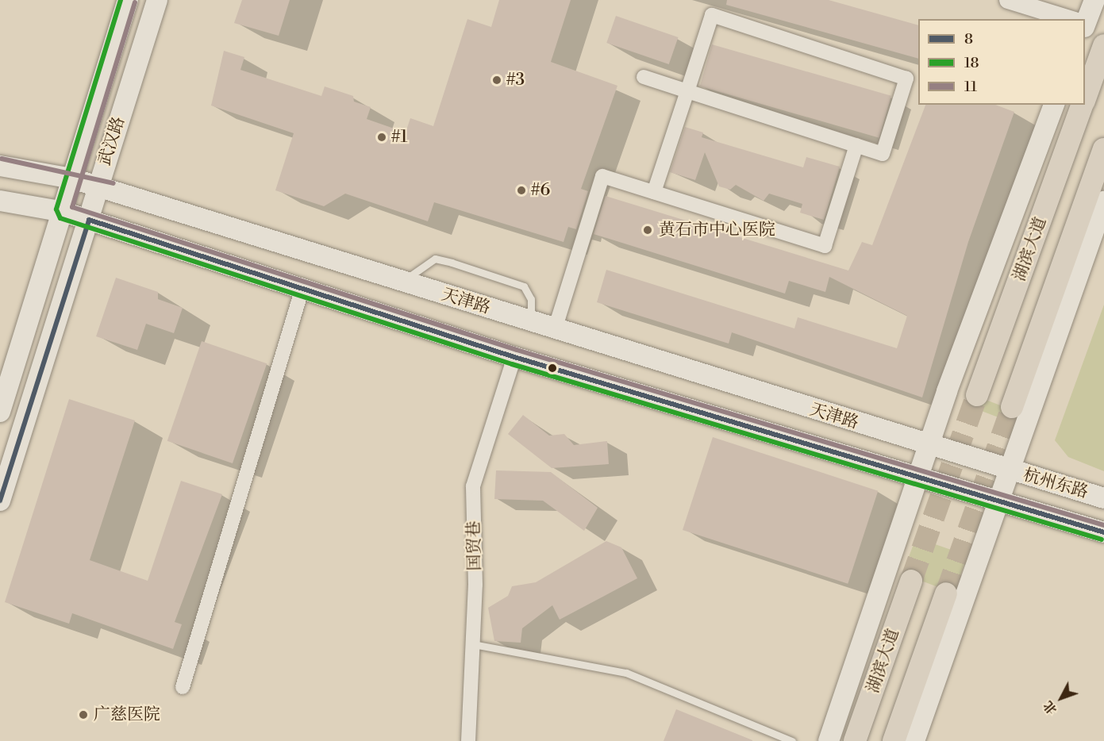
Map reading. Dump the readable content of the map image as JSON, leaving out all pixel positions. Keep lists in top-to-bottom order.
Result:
{
  "streets": {
    "main road": [
      "武汉路",
      "湖滨大道",
      "天津路",
      "杭州东路"
    ],
    "street": ["国贸巷"]
  },
  "crossings": [
    ["武汉路", "天津路"],
    ["天津路", "杭州东路"],
    ["天津路", "国贸巷"]
  ],
  "places": [
    "#3",
    "#1",
    "#6",
    "黄石市中心医院",
    "广慈医院"
  ],
  "lines": ["transit line 18", "transit line 11", "transit line 8"],
  "legend": ["8", "18", "11"],
  "north": "bottom left"
}
